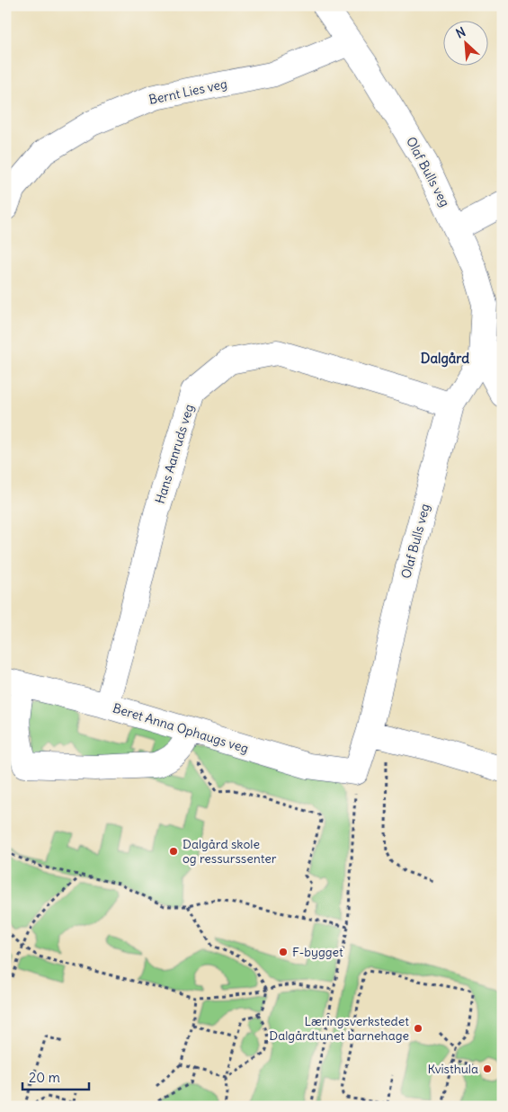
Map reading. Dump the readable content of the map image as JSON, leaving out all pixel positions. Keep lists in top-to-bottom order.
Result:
{
  "streets": {
    "street": [
      "Bernt Lies veg",
      "Olaf Bulls veg",
      "Hans Aanruds veg",
      "Beret Anna Ophaugs veg"
    ]
  },
  "crossings": [
    ["Bernt Lies veg", "Olaf Bulls veg"],
    ["Olaf Bulls veg", "Hans Aanruds veg"],
    ["Olaf Bulls veg", "Beret Anna Ophaugs veg"],
    ["Hans Aanruds veg", "Beret Anna Ophaugs veg"]
  ],
  "districts": ["Dalgård"],
  "places": [
    "Dalgård skole og ressurssenter",
    "F-bygget",
    "Læringsverkstedet Dalgårdtunet barnehage",
    "Kvisthula"
  ],
  "scale_bar": "20 m",
  "north": "top left"
}
